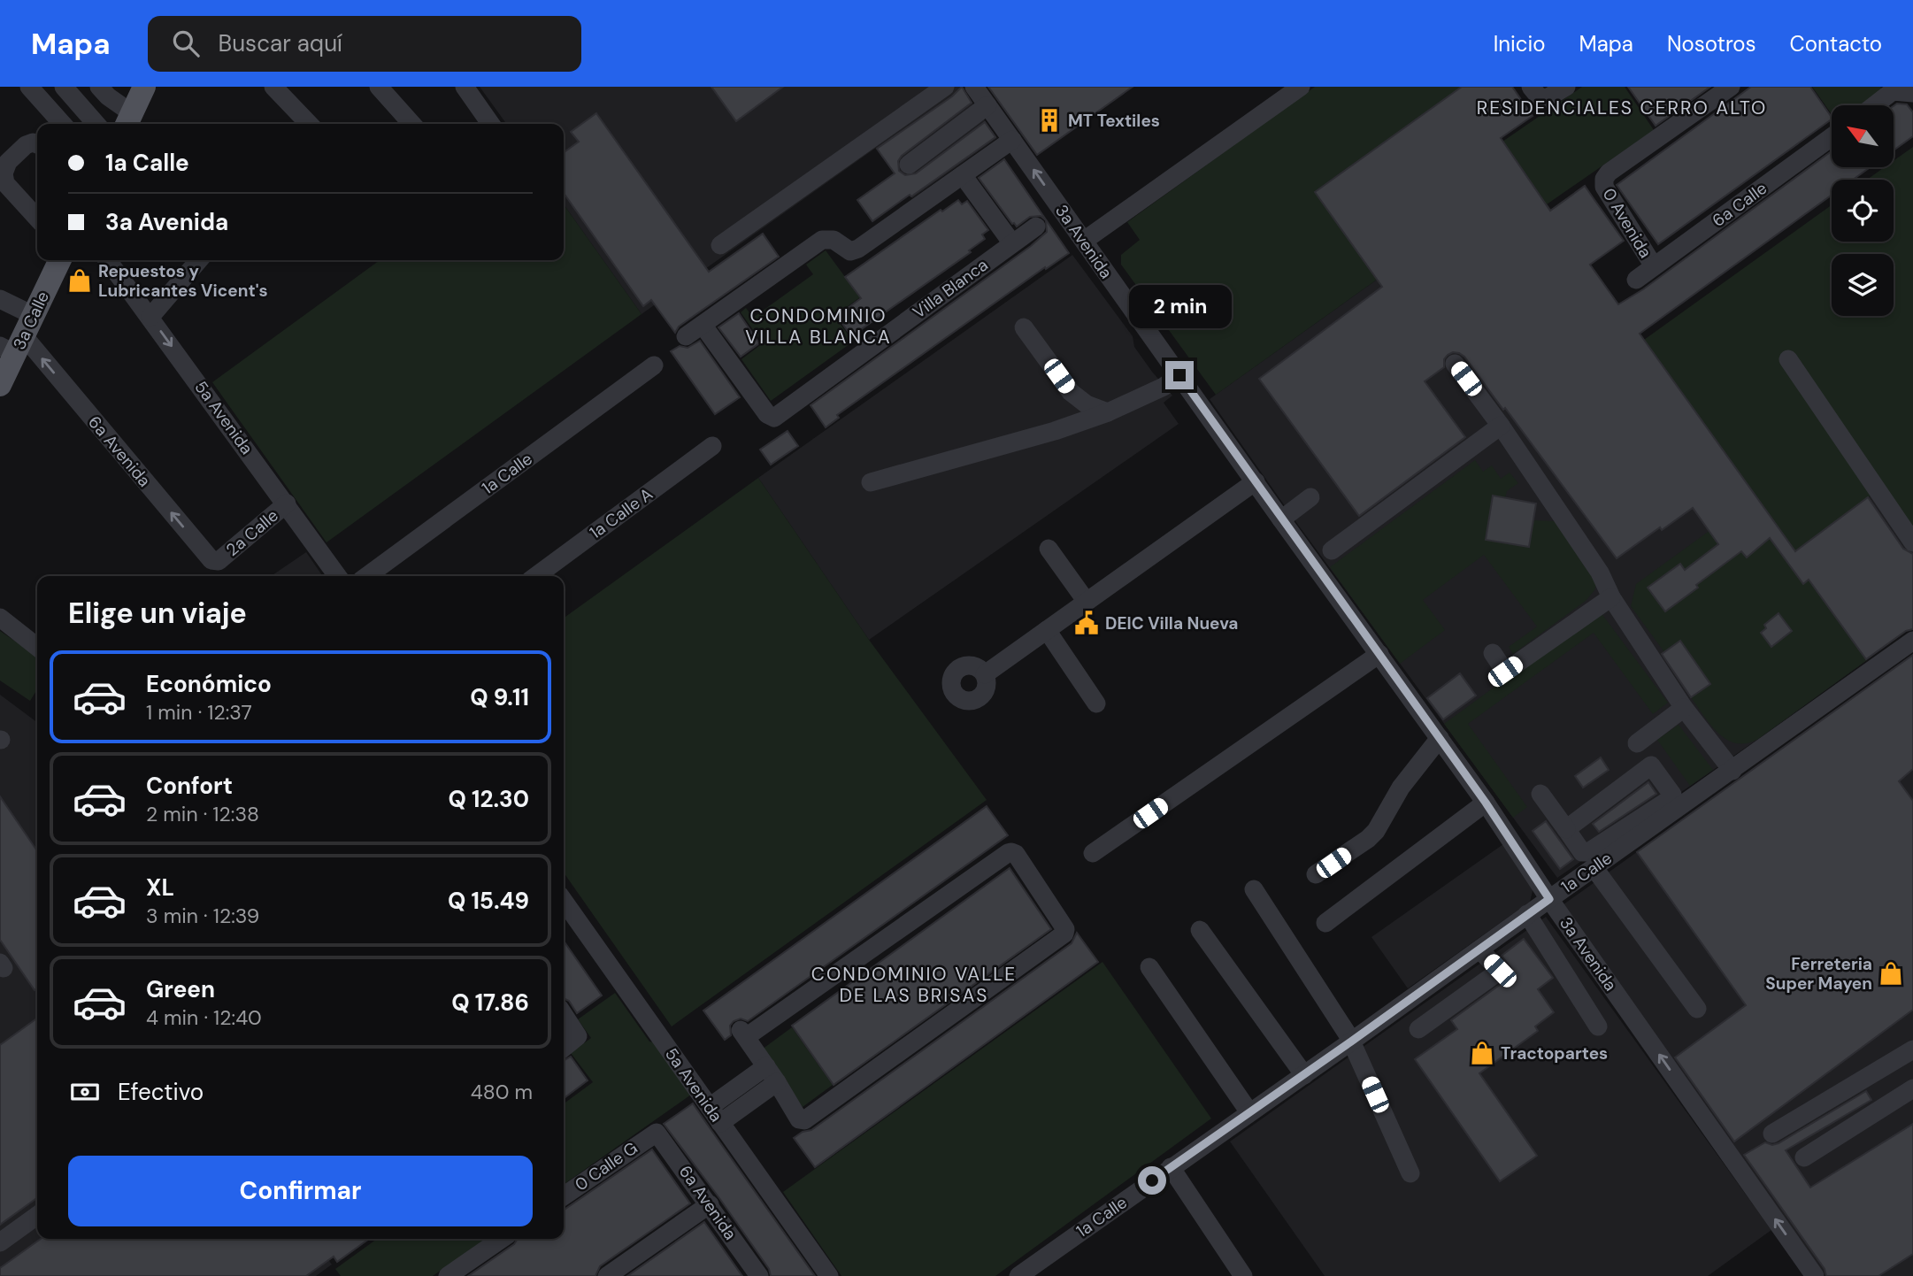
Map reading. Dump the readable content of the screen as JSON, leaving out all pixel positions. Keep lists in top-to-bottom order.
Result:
{
  "streets": {
    "main road": ["3a Calle"],
    "street": [
      "6a Calle",
      "0 Avenida",
      "3a Avenida",
      "Villa Blanca",
      "5a Avenida",
      "6a Avenida",
      "1a Calle",
      "1a Calle A",
      "2a Calle",
      "0 Calle G"
    ]
  },
  "crossings": [
    ["6a Calle", "0 Avenida"],
    ["3a Avenida", "1a Calle"],
    ["3a Calle", "6a Avenida"],
    ["5a Avenida", "2a Calle"],
    ["6a Avenida", "2a Calle"],
    ["6a Avenida", "0 Calle G"]
  ],
  "one_way": ["6a Avenida"],
  "districts": ["RESIDENCIALES CERRO ALTO", "CONDOMINIO VILLA BLANCA", "CONDOMINIO VALLE DE LAS BRISAS"],
  "places": {
    "building": ["MT Textiles"],
    "shop": ["Repuestos y Lubricantes Vicent's", "Ferreteria Super Mayen", "Tractopartes"],
    "public building": ["DEIC Villa Nueva"]
  },
  "north": "top left",
  "page": {
    "header": "Mapa",
    "search": "Buscar aquí",
    "nav": [
      "Inicio",
      "Mapa",
      "Nosotros",
      "Contacto"
    ],
    "banner": ["1a Calle", "3a Avenida"],
    "bubble": "2 min",
    "heading": "Elige un viaje",
    "list": [
      {
        "name": "Económico",
        "note": "1 min · 12:37",
        "value": "Q 9.11"
      },
      {
        "name": "Confort",
        "note": "2 min · 12:38",
        "value": "Q 12.30"
      },
      {
        "name": "XL",
        "note": "3 min · 12:39",
        "value": "Q 15.49"
      },
      {
        "name": "Green",
        "note": "4 min · 12:40",
        "value": "Q 17.86"
      }
    ],
    "pay": ["Efectivo", "480 m"],
    "buttons": "Confirmar"
  }
}
